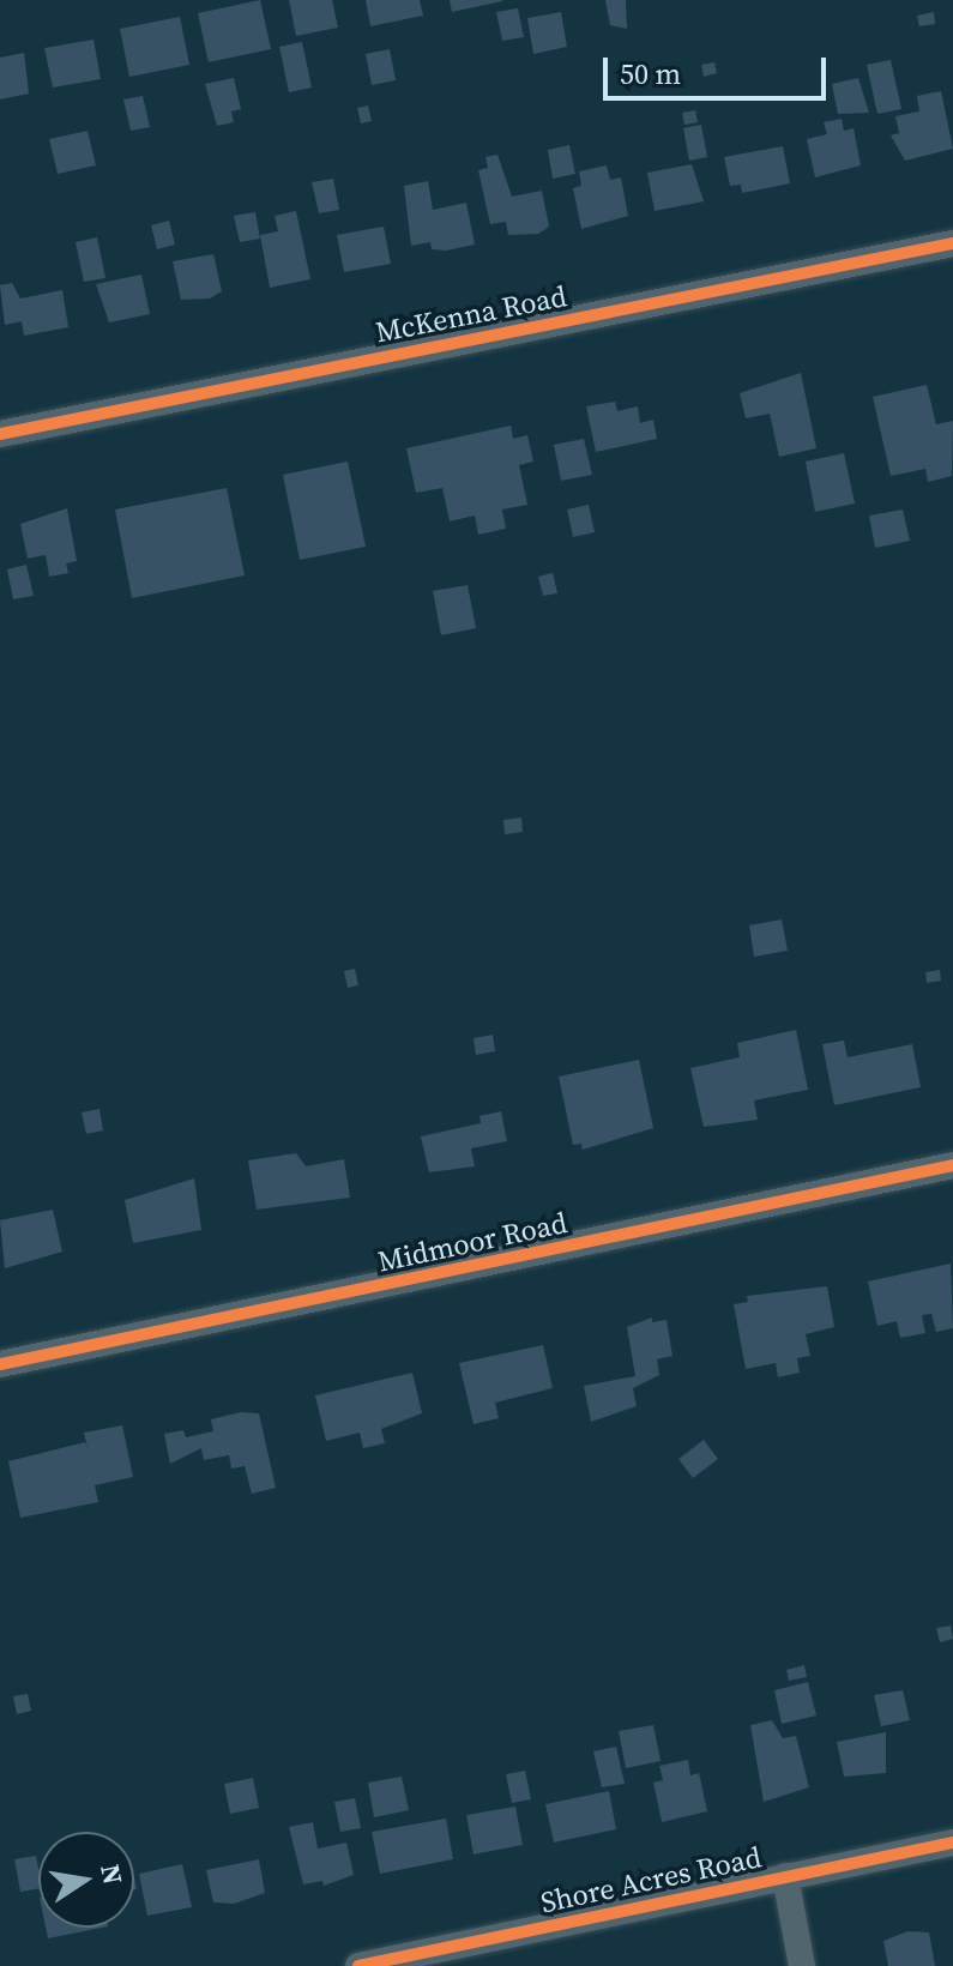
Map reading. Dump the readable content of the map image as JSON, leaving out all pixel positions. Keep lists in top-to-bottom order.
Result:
{
  "streets": {
    "street": ["McKenna Road", "Midmoor Road", "Shore Acres Road"]
  },
  "scale_bar": "50 m",
  "north": "right"
}
